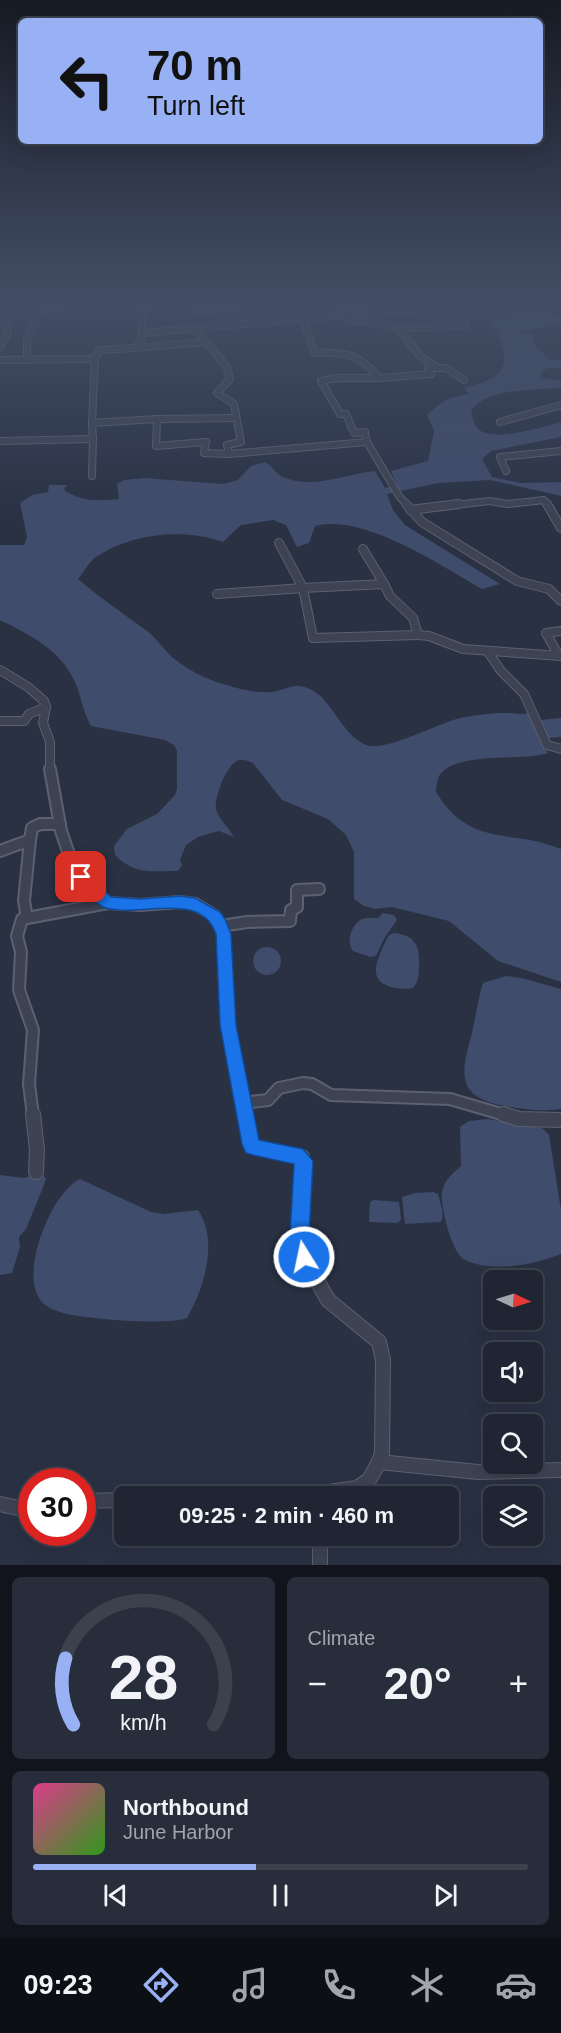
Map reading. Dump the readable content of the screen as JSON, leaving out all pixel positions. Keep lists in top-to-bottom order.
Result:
{
  "north": "right",
  "page": {
    "turn": ["70 m", "Turn left"],
    "limit": "30",
    "trip": "09:25 · 2 min · 460 m",
    "tile": "Climate",
    "heat": ["−", "20°", "+"],
    "song": ["Northbound", "June Harbor"],
    "tabs": "09:23",
    "gauge": ["28", "km/h"]
  }
}
